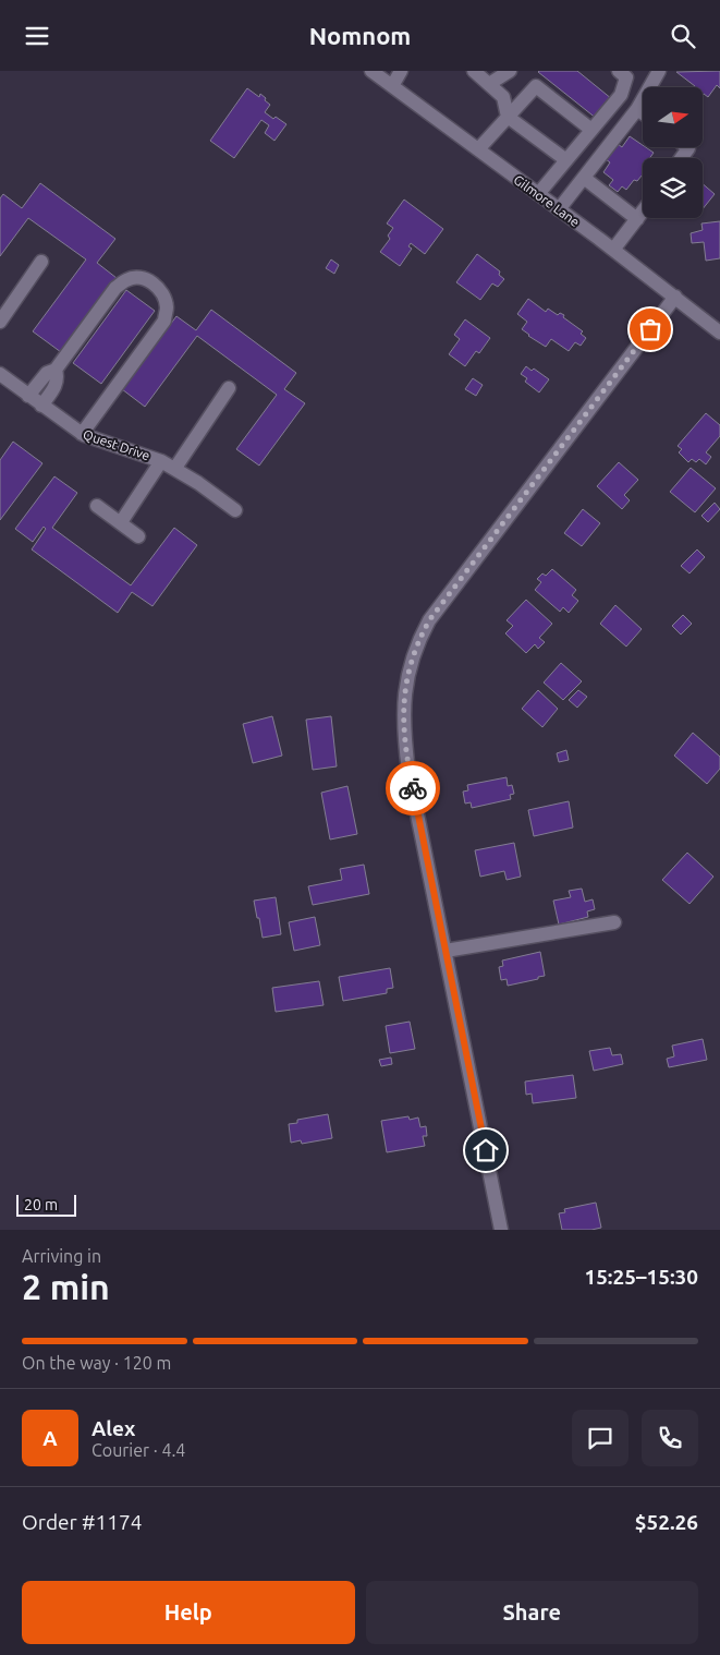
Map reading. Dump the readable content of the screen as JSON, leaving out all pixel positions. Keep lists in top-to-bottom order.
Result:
{
  "streets": {
    "street": ["Gilmore Lane", "Quest Drive"]
  },
  "scale_bar": "20 m",
  "north": "right",
  "page": {
    "header": "Nomnom",
    "scale": "20 m",
    "heading": ["2 min", "Arriving in", "15:25–15:30"],
    "panel": [
      "Alex",
      "Courier · 4.4",
      "Order #1174",
      "$52.26"
    ],
    "bar": "On the way · 120 m",
    "round": "A",
    "buttons": ["Help", "Share"]
  }
}
